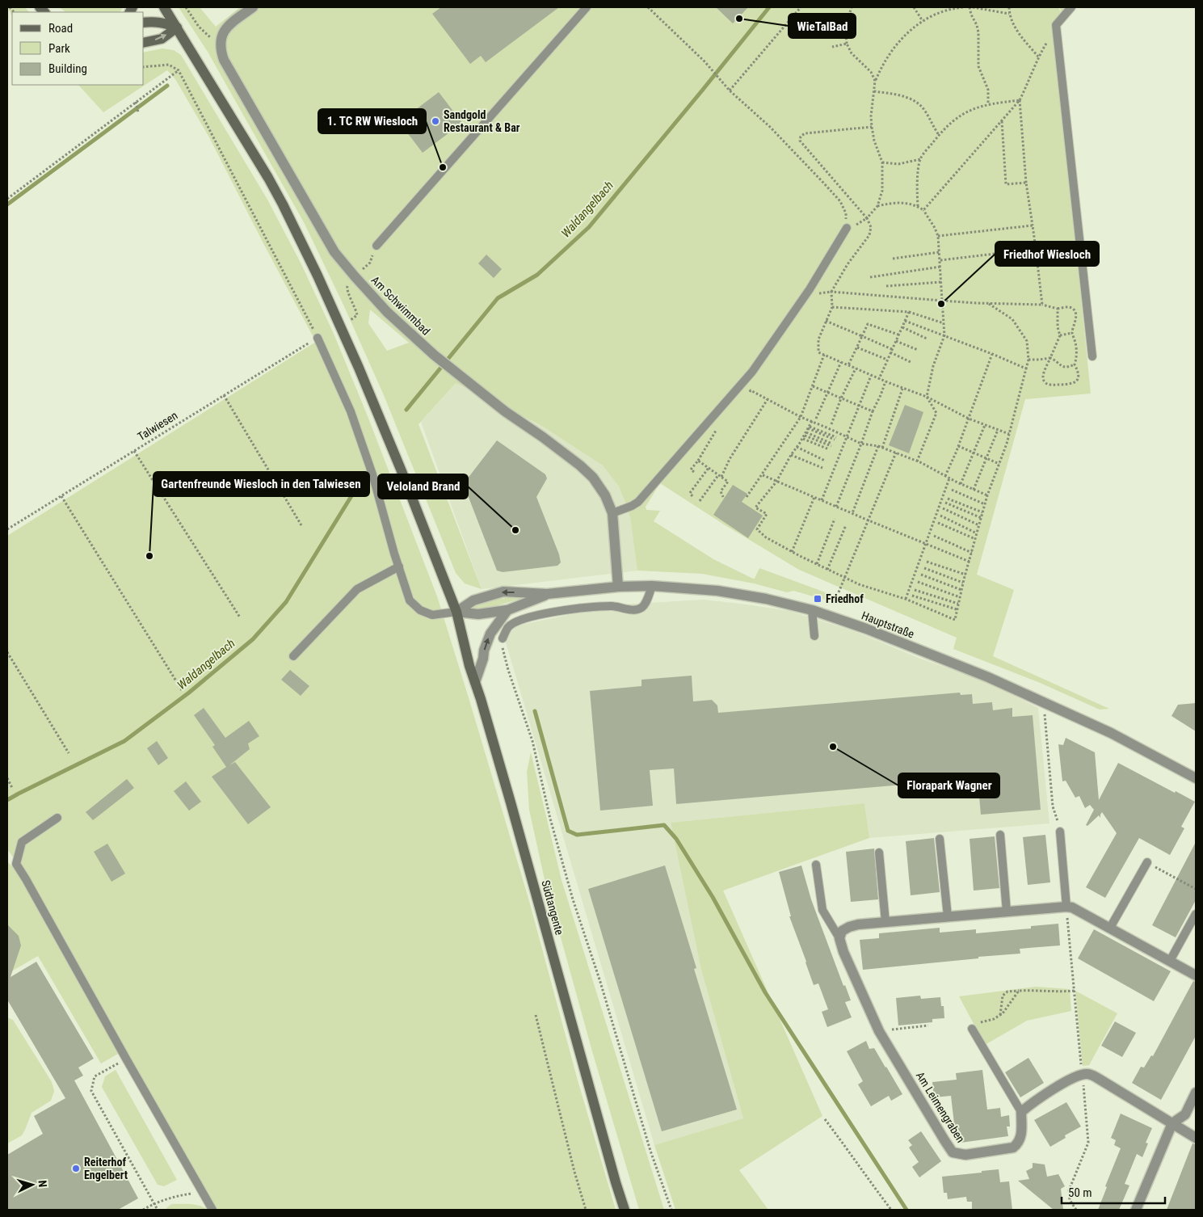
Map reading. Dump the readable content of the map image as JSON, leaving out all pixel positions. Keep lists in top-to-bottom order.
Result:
{
  "streets": {
    "main road": ["Südtangente"],
    "street": ["Am Schwimmbad", "Hauptstraße", "Am Leimengraben"],
    "path": ["Talwiesen"]
  },
  "crossings": [
    ["Am Schwimmbad", "Hauptstraße"],
    ["Hauptstraße", "Südtangente"]
  ],
  "water": ["Waldangelbach"],
  "places": {
    "other": [
      "WieTalBad",
      "Sandgold Restaurant & Bar",
      "1. TC RW Wiesloch",
      "Friedhof Wiesloch",
      "Veloland Brand",
      "Gartenfreunde Wiesloch in den Talwiesen",
      "Florapark Wagner",
      "Reiterhof Engelbert"
    ],
    "transit": ["Friedhof"]
  },
  "legend": ["Road", "Park", "Building"],
  "scale_bar": "50 m",
  "north": "right"
}
